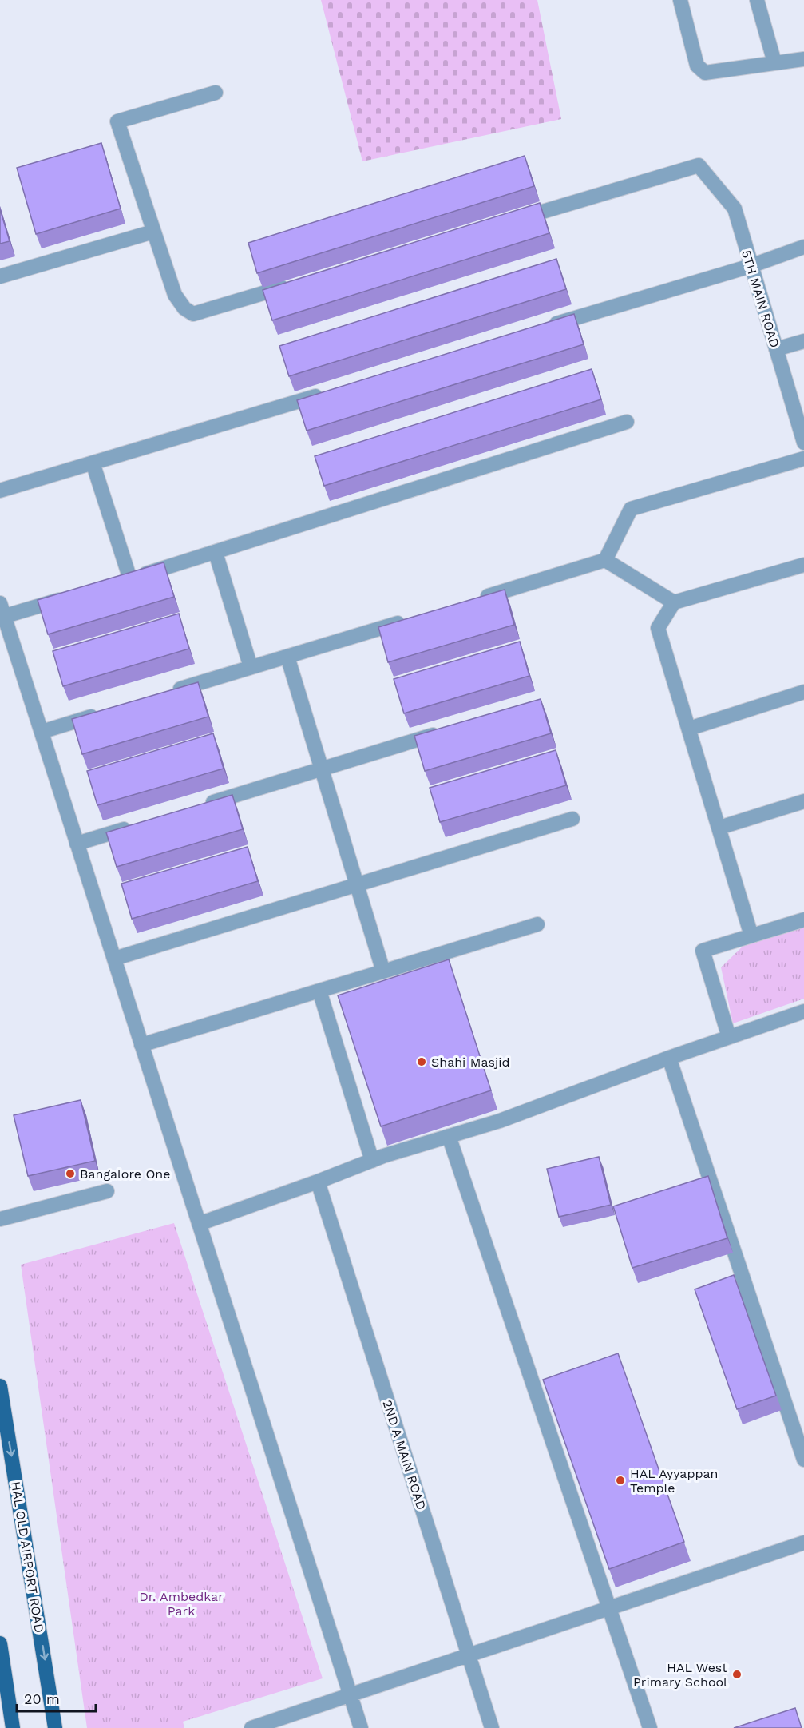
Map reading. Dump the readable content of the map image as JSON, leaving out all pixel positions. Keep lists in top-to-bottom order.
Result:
{
  "streets": {
    "main road": ["HAL OLD AIRPORT ROAD"],
    "street": ["5TH MAIN ROAD", "2ND A MAIN ROAD"]
  },
  "one_way": ["HAL OLD AIRPORT ROAD"],
  "parks": ["Dr. Ambedkar Park"],
  "places": [
    "Shahi Masjid",
    "Bangalore One",
    "HAL Ayyappan Temple",
    "HAL West Primary School"
  ],
  "scale_bar": "20 m"
}
